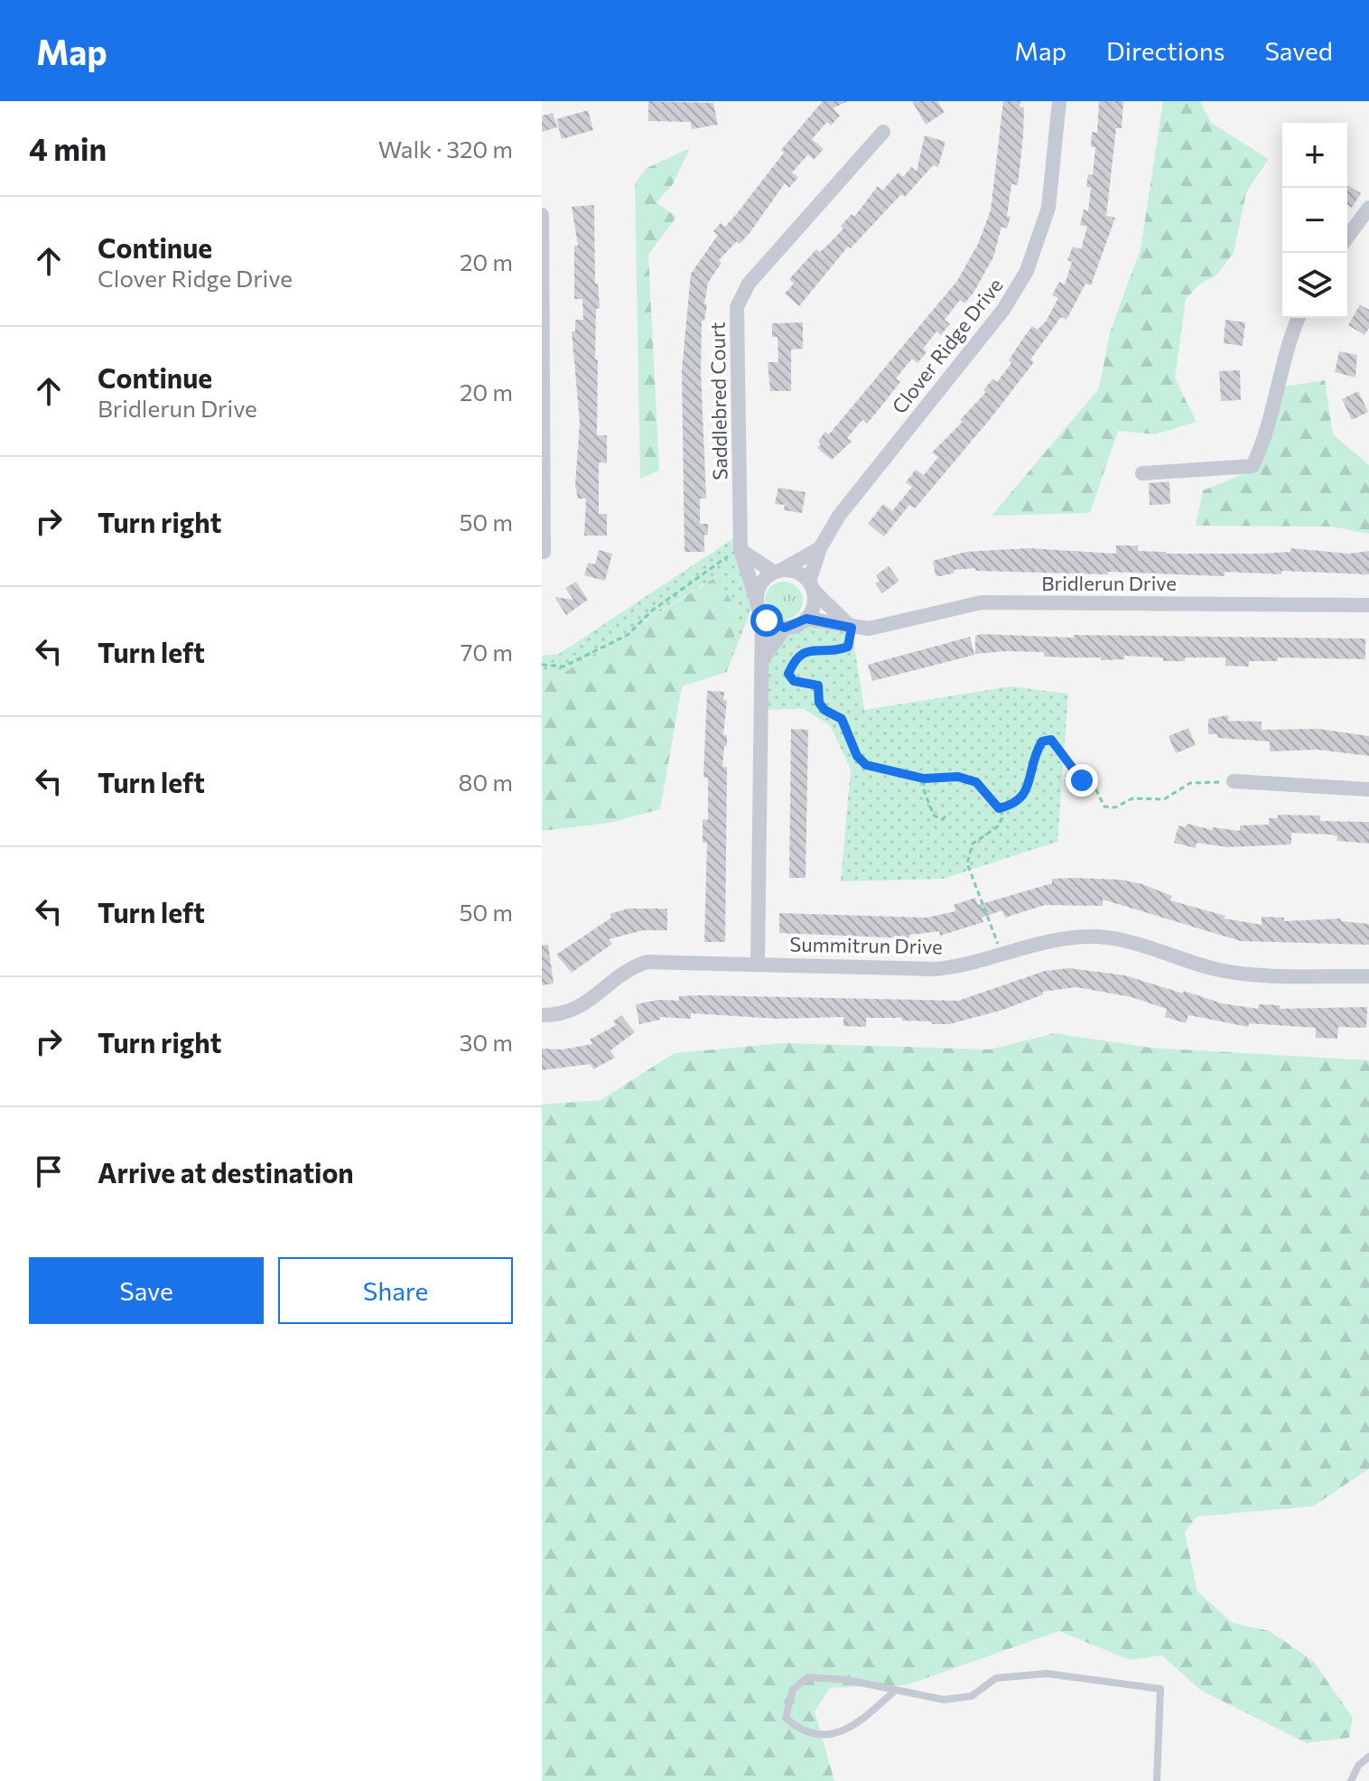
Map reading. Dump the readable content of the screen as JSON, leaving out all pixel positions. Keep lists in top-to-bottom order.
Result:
{
  "streets": {
    "street": [
      "Clover Ridge Drive",
      "Saddlebred Court",
      "Bridlerun Drive",
      "Summitrun Drive"
    ]
  },
  "crossings": [
    ["Clover Ridge Drive", "Saddlebred Court"],
    ["Clover Ridge Drive", "Bridlerun Drive"],
    ["Saddlebred Court", "Bridlerun Drive"]
  ],
  "page": {
    "header": "Map",
    "nav": ["Map", "Directions", "Saved"],
    "heading": ["4 min", "Walk · 320 m"],
    "map_buttons": ["+", "−"],
    "list": [
      ["Continue", "Clover Ridge Drive", "20 m"],
      ["Continue", "Bridlerun Drive", "20 m"],
      ["Turn right", "50 m"],
      ["Turn left", "70 m"],
      ["Turn left", "80 m"],
      ["Turn left", "50 m"],
      ["Turn right", "30 m"],
      "Arrive at destination"
    ],
    "buttons": ["Save", "Share"]
  }
}
